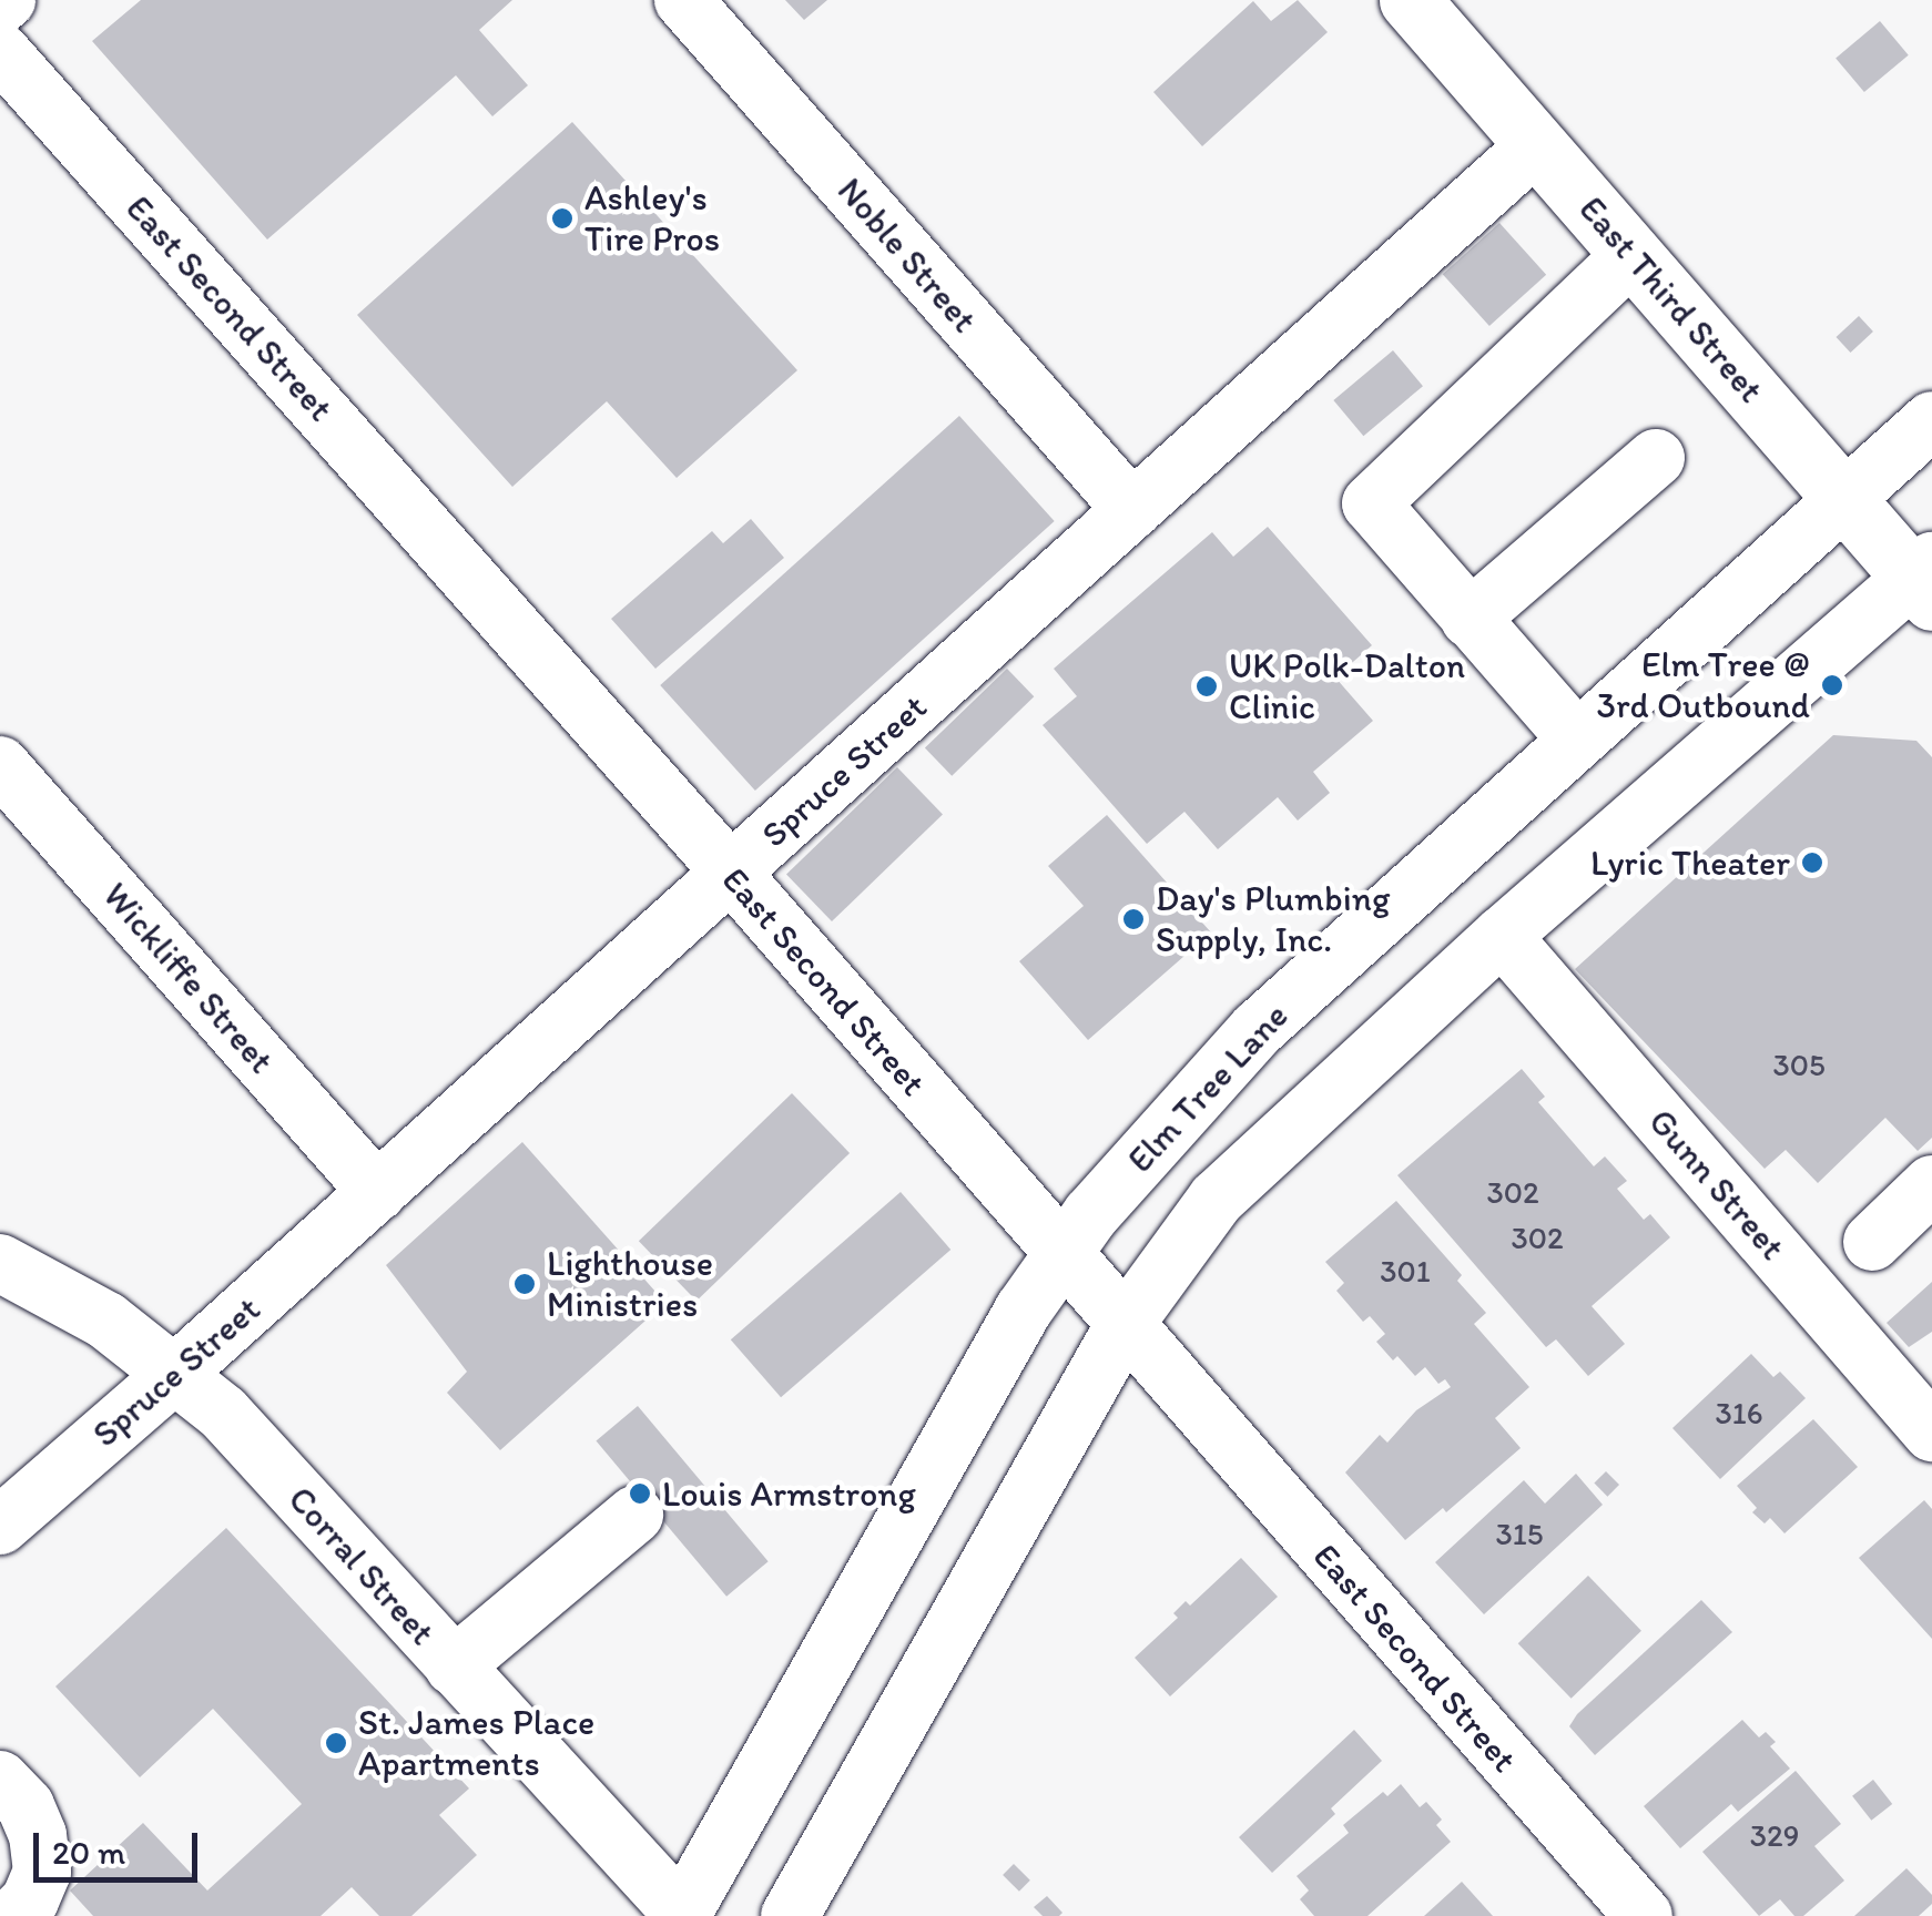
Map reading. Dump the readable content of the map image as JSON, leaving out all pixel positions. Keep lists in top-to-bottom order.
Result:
{
  "streets": {
    "main road": ["East Third Street"],
    "street": [
      "Noble Street",
      "East Second Street",
      "Spruce Street",
      "Wickliffe Street",
      "Elm Tree Lane",
      "Gunn Street",
      "Corral Street"
    ]
  },
  "crossings": [
    ["Noble Street", "Spruce Street"],
    ["East Third Street", "Spruce Street"],
    ["East Third Street", "Elm Tree Lane"],
    ["East Second Street", "Spruce Street"],
    ["East Second Street", "Elm Tree Lane"],
    ["Spruce Street", "Wickliffe Street"],
    ["Spruce Street", "Corral Street"],
    ["Elm Tree Lane", "Corral Street"]
  ],
  "places": [
    "Ashley's Tire Pros",
    "Elm Tree @ 3rd Outbound",
    "UK Polk-Dalton Clinic",
    "Lyric Theater",
    "Day's Plumbing Supply, Inc.",
    "Lighthouse Ministries",
    "Louis Armstrong",
    "St. James Place Apartments"
  ],
  "house_numbers": [
    "305",
    "302",
    "302",
    "301",
    "316",
    "315",
    "329"
  ],
  "scale_bar": "20 m"
}
